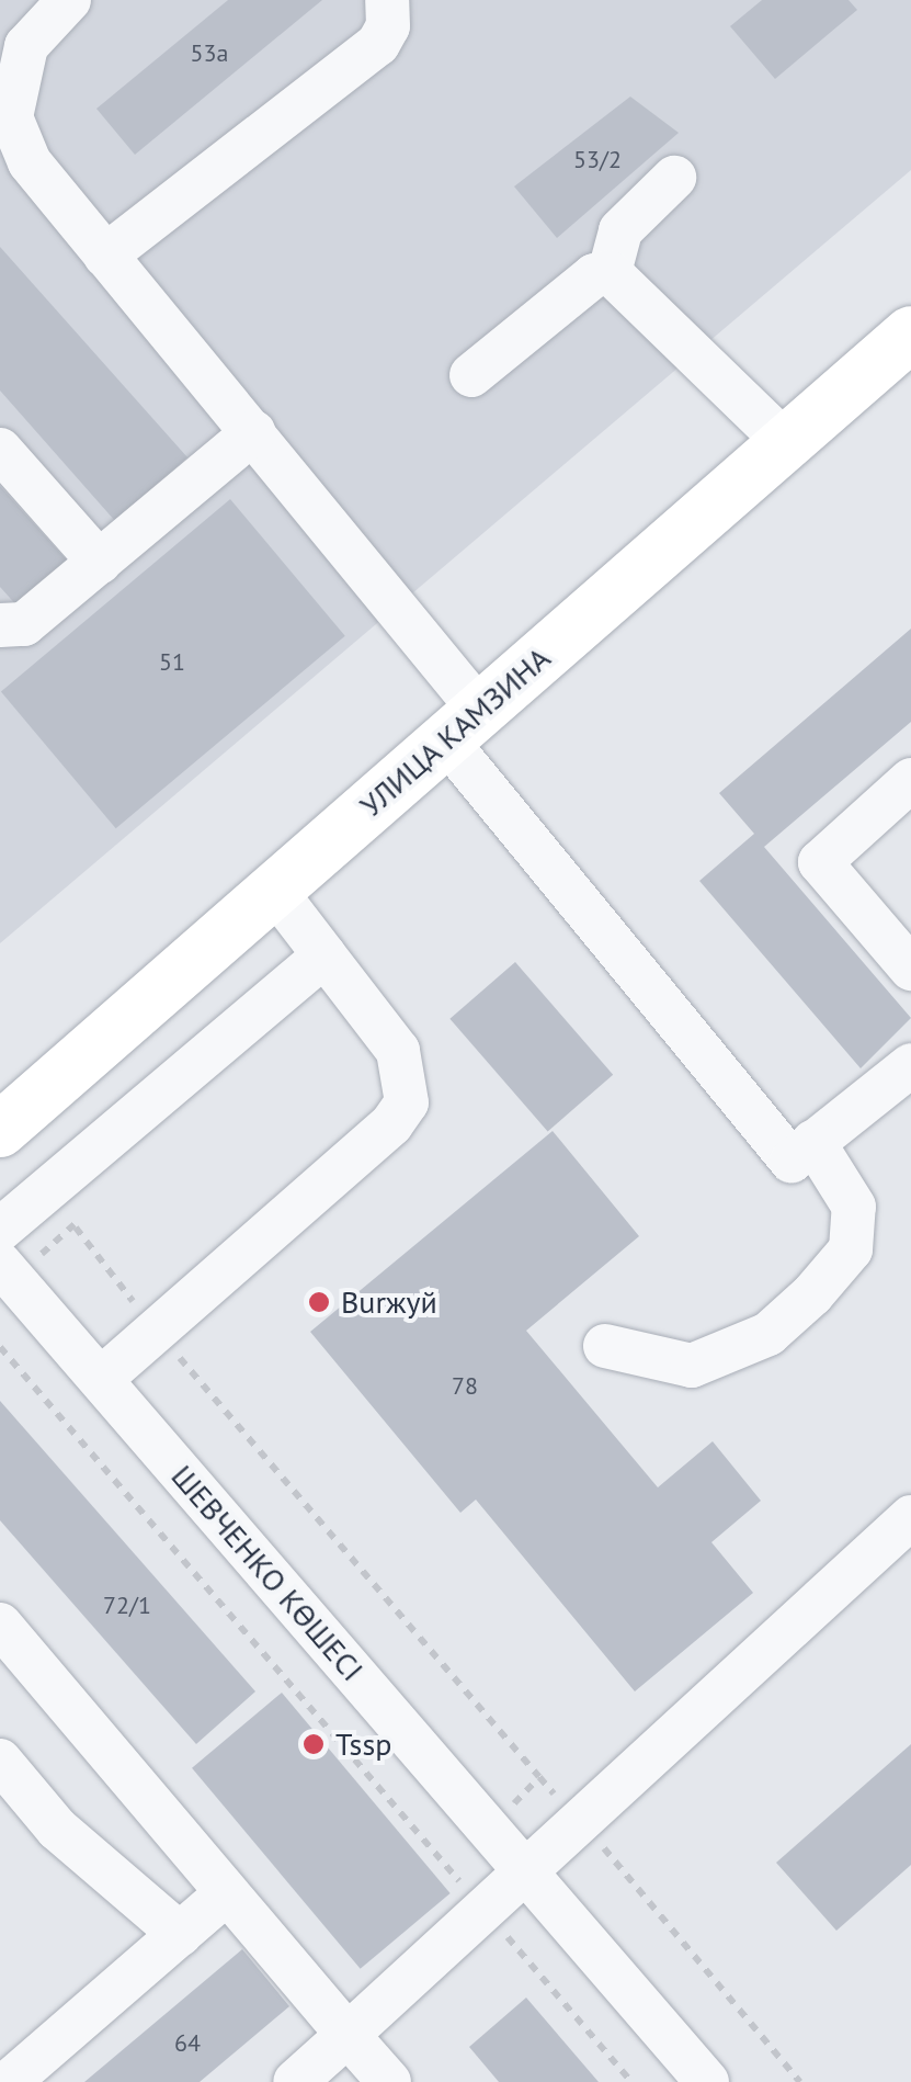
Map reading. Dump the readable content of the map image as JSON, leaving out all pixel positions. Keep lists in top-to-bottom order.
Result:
{
  "streets": {
    "main road": ["УЛИЦА КАМЗИНА"],
    "street": ["ШЕВЧЕНКО КӨШЕСІ"]
  },
  "places": ["Burжуй", "Tssp"],
  "house_numbers": [
    "53а",
    "53/2",
    "51",
    "78",
    "72/1",
    "64"
  ]
}
